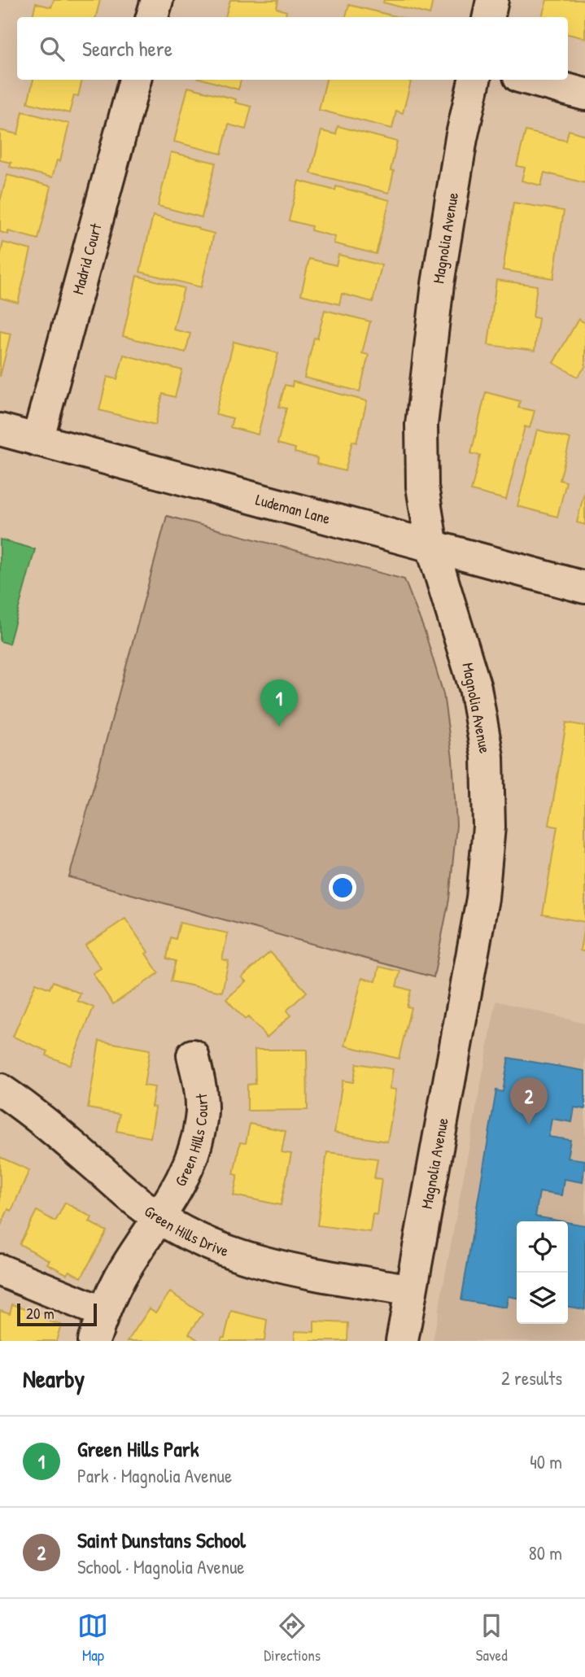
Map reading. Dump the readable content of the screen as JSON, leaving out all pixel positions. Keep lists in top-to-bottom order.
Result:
{
  "streets": {
    "street": [
      "Magnolia Avenue",
      "Madrid Court",
      "Ludeman Lane",
      "Green Hills Court",
      "Green Hills Drive"
    ]
  },
  "crossings": [
    ["Magnolia Avenue", "Ludeman Lane"],
    ["Magnolia Avenue", "Green Hills Drive"],
    ["Madrid Court", "Ludeman Lane"],
    ["Green Hills Court", "Green Hills Drive"]
  ],
  "scale_bar": "20 m",
  "page": {
    "search": "Search here",
    "pins": ["1", "2"],
    "scale": "20 m",
    "heading": ["Nearby", "2 results"],
    "list": [
      {
        "mark": "1",
        "name": "Green Hills Park",
        "note": "Park · Magnolia Avenue",
        "value": "40 m"
      },
      {
        "mark": "2",
        "name": "Saint Dunstans School",
        "note": "School · Magnolia Avenue",
        "value": "80 m"
      }
    ],
    "nav": ["Map", "Directions", "Saved"]
  }
}
